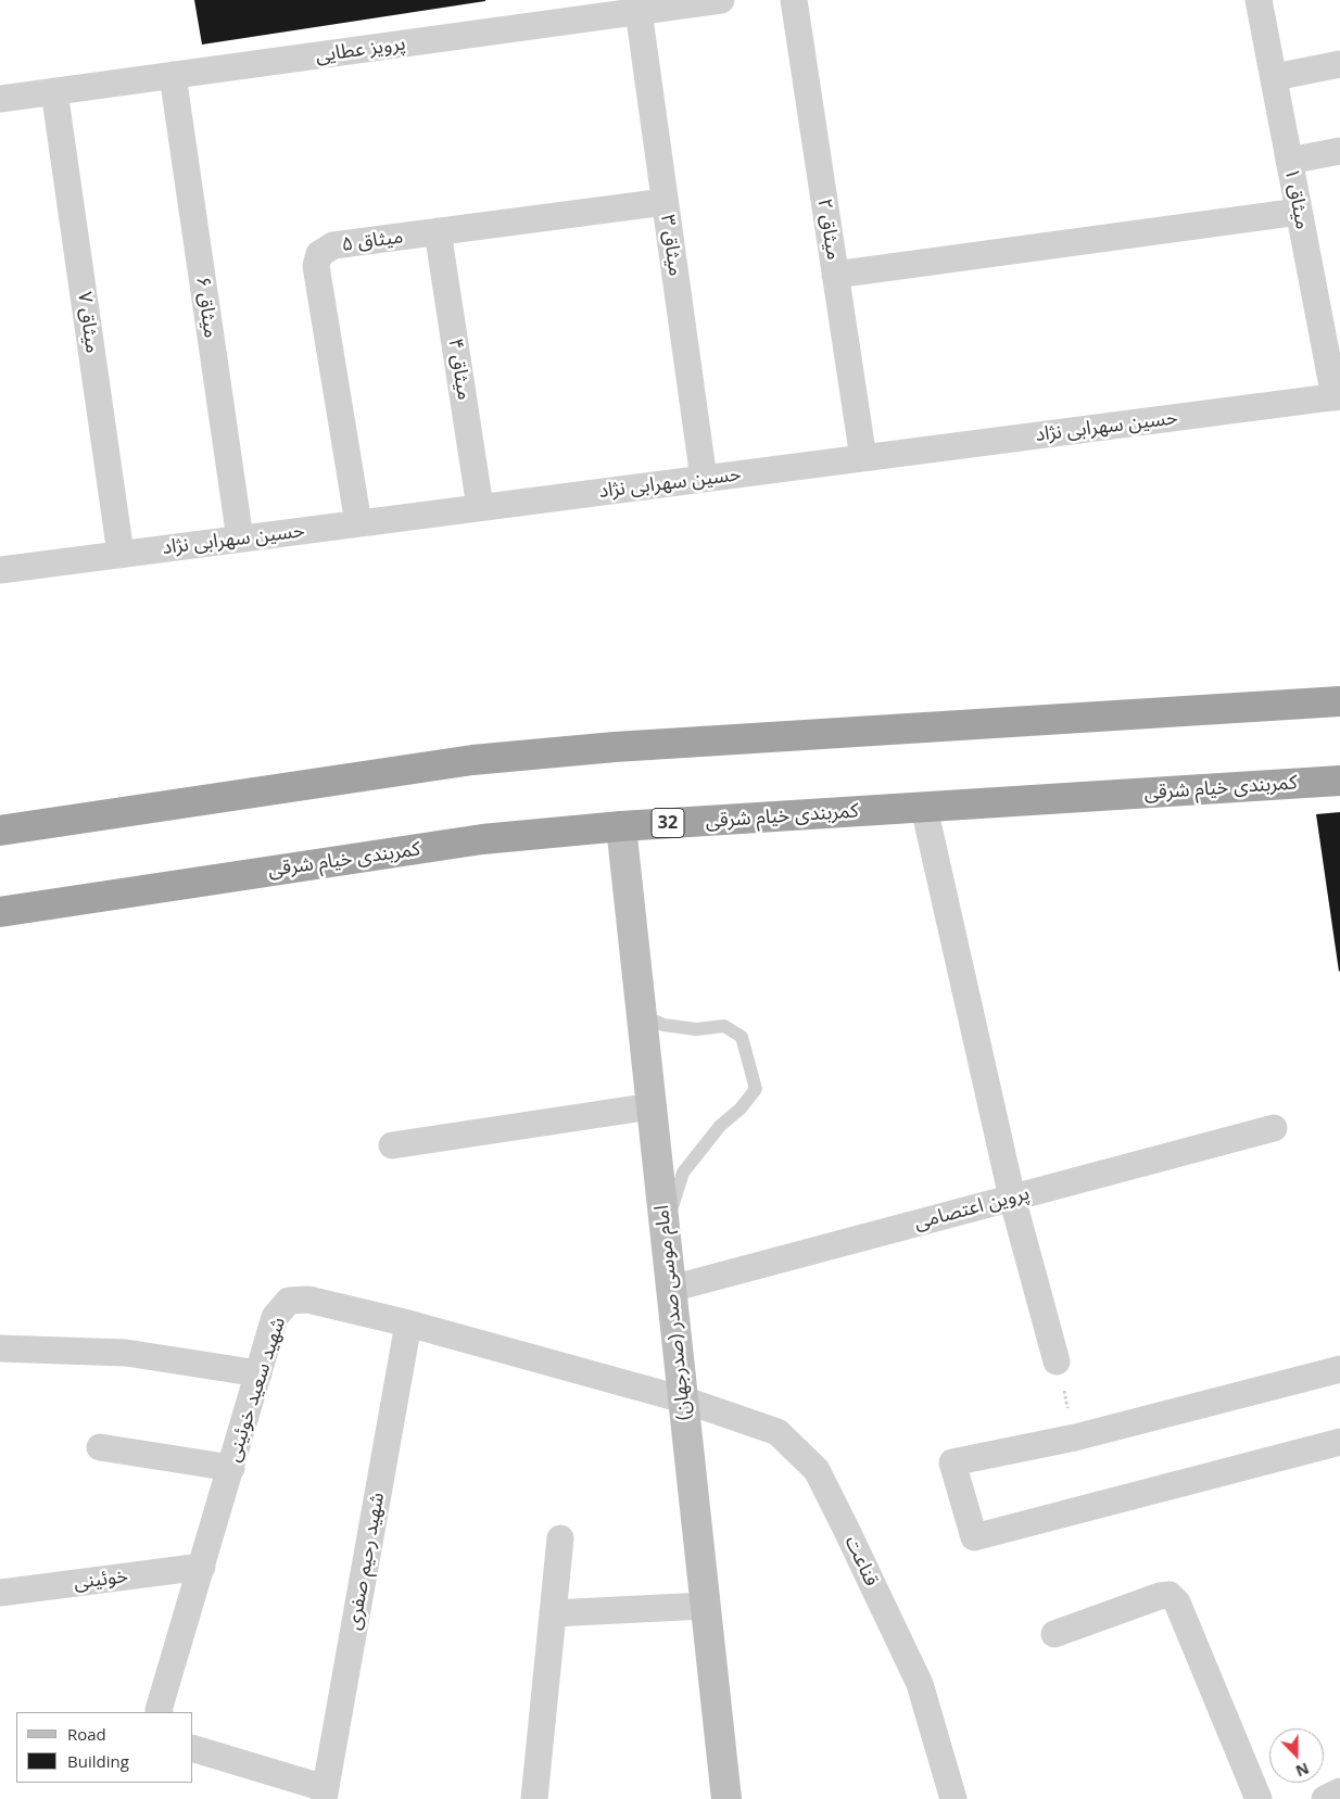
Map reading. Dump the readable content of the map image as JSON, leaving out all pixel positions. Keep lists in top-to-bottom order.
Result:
{
  "streets": {
    "highway": ["کمربندی خیام شرقی", "32"],
    "main road": ["(صدرجهان) امام موسی صدر"],
    "street": [
      "پرویز عطایی",
      "میثاق ۱",
      "میثاق ۲",
      "میثاق ۵",
      "میثاق ۳",
      "میثاق ۶",
      "میثاق ۷",
      "میثاق ۴",
      "حسین سهرابی نژاد",
      "پروین اعتصامی",
      "شهید سعید خوئینی",
      "شهید رحیم صفری",
      "قناعت",
      "خوئینی"
    ]
  },
  "crossings": [
    ["پرویز عطایی", "میثاق ۳"],
    ["پرویز عطایی", "میثاق ۶"],
    ["پرویز عطایی", "میثاق ۷"],
    ["میثاق ۱", "حسین سهرابی نژاد"],
    ["میثاق ۲", "حسین سهرابی نژاد"],
    ["میثاق ۵", "میثاق ۳"],
    ["میثاق ۵", "میثاق ۴"],
    ["میثاق ۵", "حسین سهرابی نژاد"],
    ["میثاق ۳", "حسین سهرابی نژاد"],
    ["میثاق ۶", "حسین سهرابی نژاد"],
    ["میثاق ۷", "حسین سهرابی نژاد"],
    ["میثاق ۴", "حسین سهرابی نژاد"],
    ["کمربندی خیام شرقی", "(صدرجهان) امام موسی صدر"],
    ["پروین اعتصامی", "(صدرجهان) امام موسی صدر"],
    ["(صدرجهان) امام موسی صدر", "شهید سعید خوئینی"],
    ["(صدرجهان) امام موسی صدر", "قناعت"],
    ["شهید سعید خوئینی", "شهید رحیم صفری"],
    ["شهید سعید خوئینی", "قناعت"],
    ["شهید سعید خوئینی", "خوئینی"]
  ],
  "legend": ["Road", "Building"],
  "north": "bottom"
}
